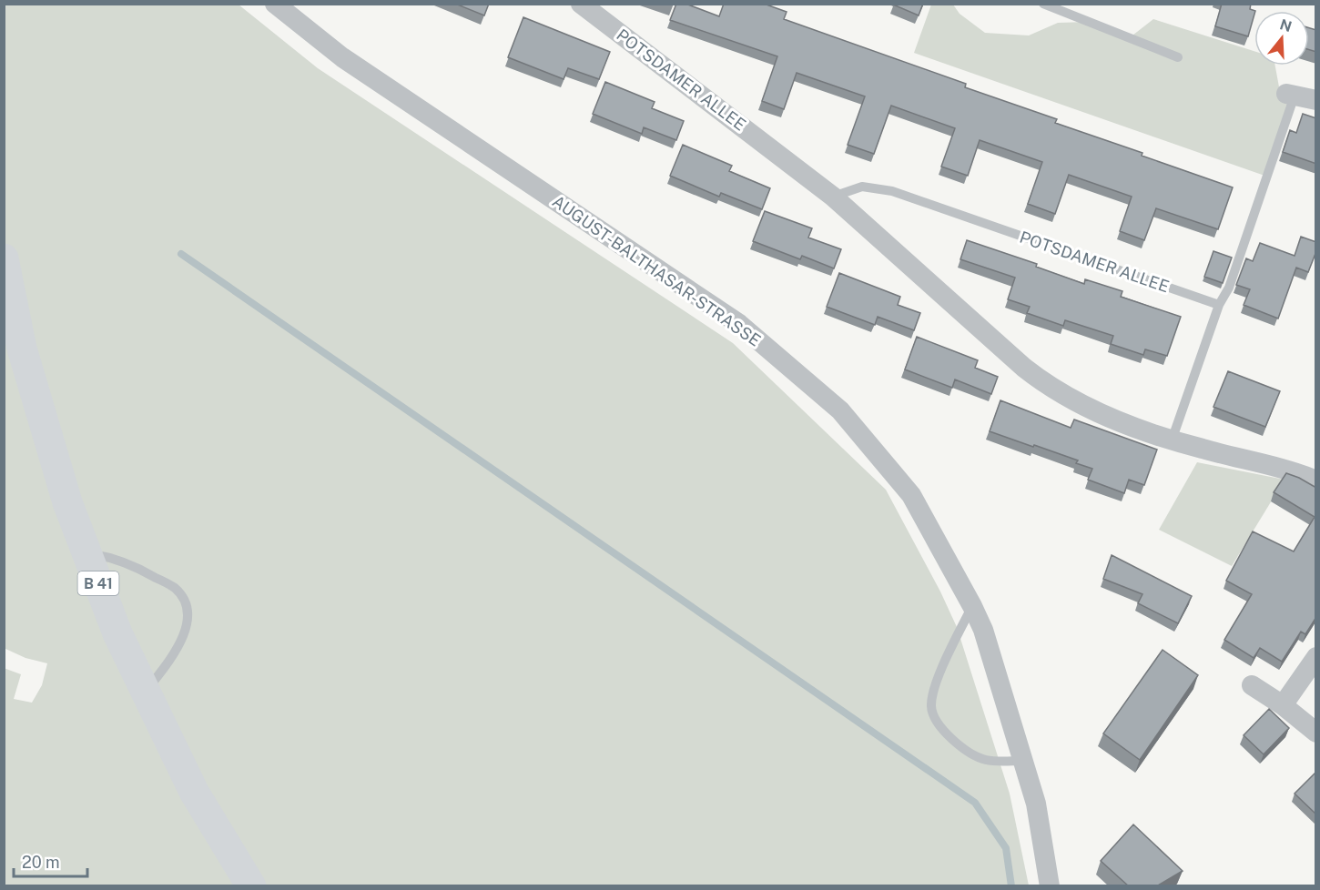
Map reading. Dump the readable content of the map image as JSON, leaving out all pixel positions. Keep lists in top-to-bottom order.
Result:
{
  "streets": {
    "highway": ["B 41"],
    "street": ["POTSDAMER ALLEE", "AUGUST-BALTHASAR-STRASSE"]
  },
  "scale_bar": "20 m",
  "north": "top"
}
